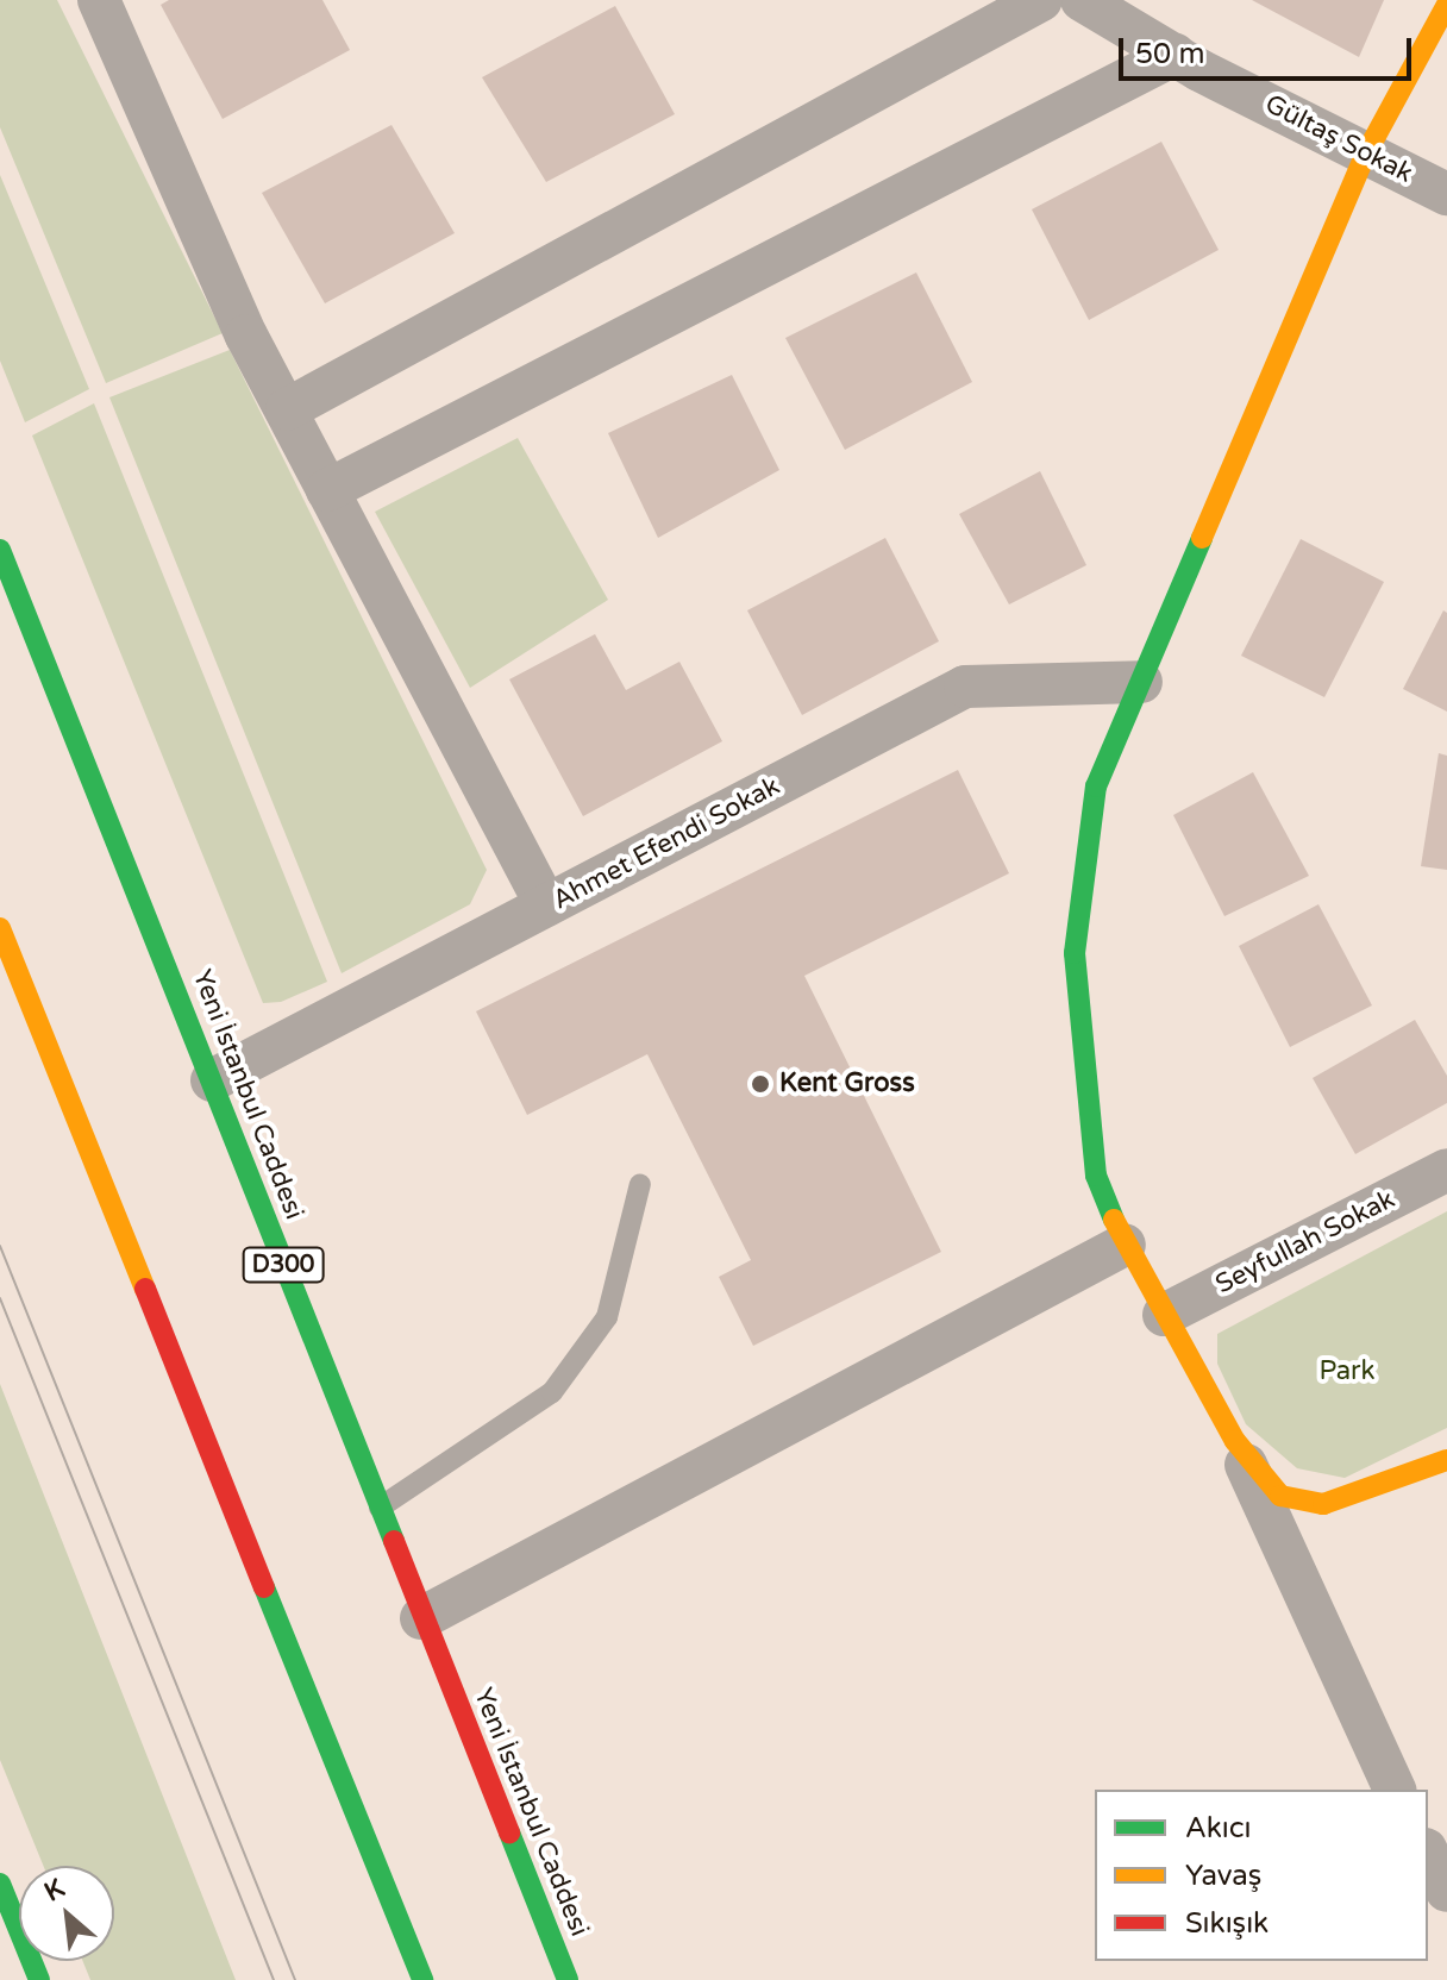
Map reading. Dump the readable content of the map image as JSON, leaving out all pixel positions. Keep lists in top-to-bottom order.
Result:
{
  "streets": {
    "main road": ["Yeni İstanbul Caddesi", "D300"],
    "street": ["Gültaş Sokak", "Ahmet Efendi Sokak", "Seyfullah Sokak"]
  },
  "crossings": [
    ["Ahmet Efendi Sokak", "Yeni İstanbul Caddesi"]
  ],
  "parks": ["Park"],
  "places": ["Kent Gross"],
  "legend": ["Akıcı", "Yavaş", "Sıkışık"],
  "scale_bar": "50 m",
  "north": "top left"
}
